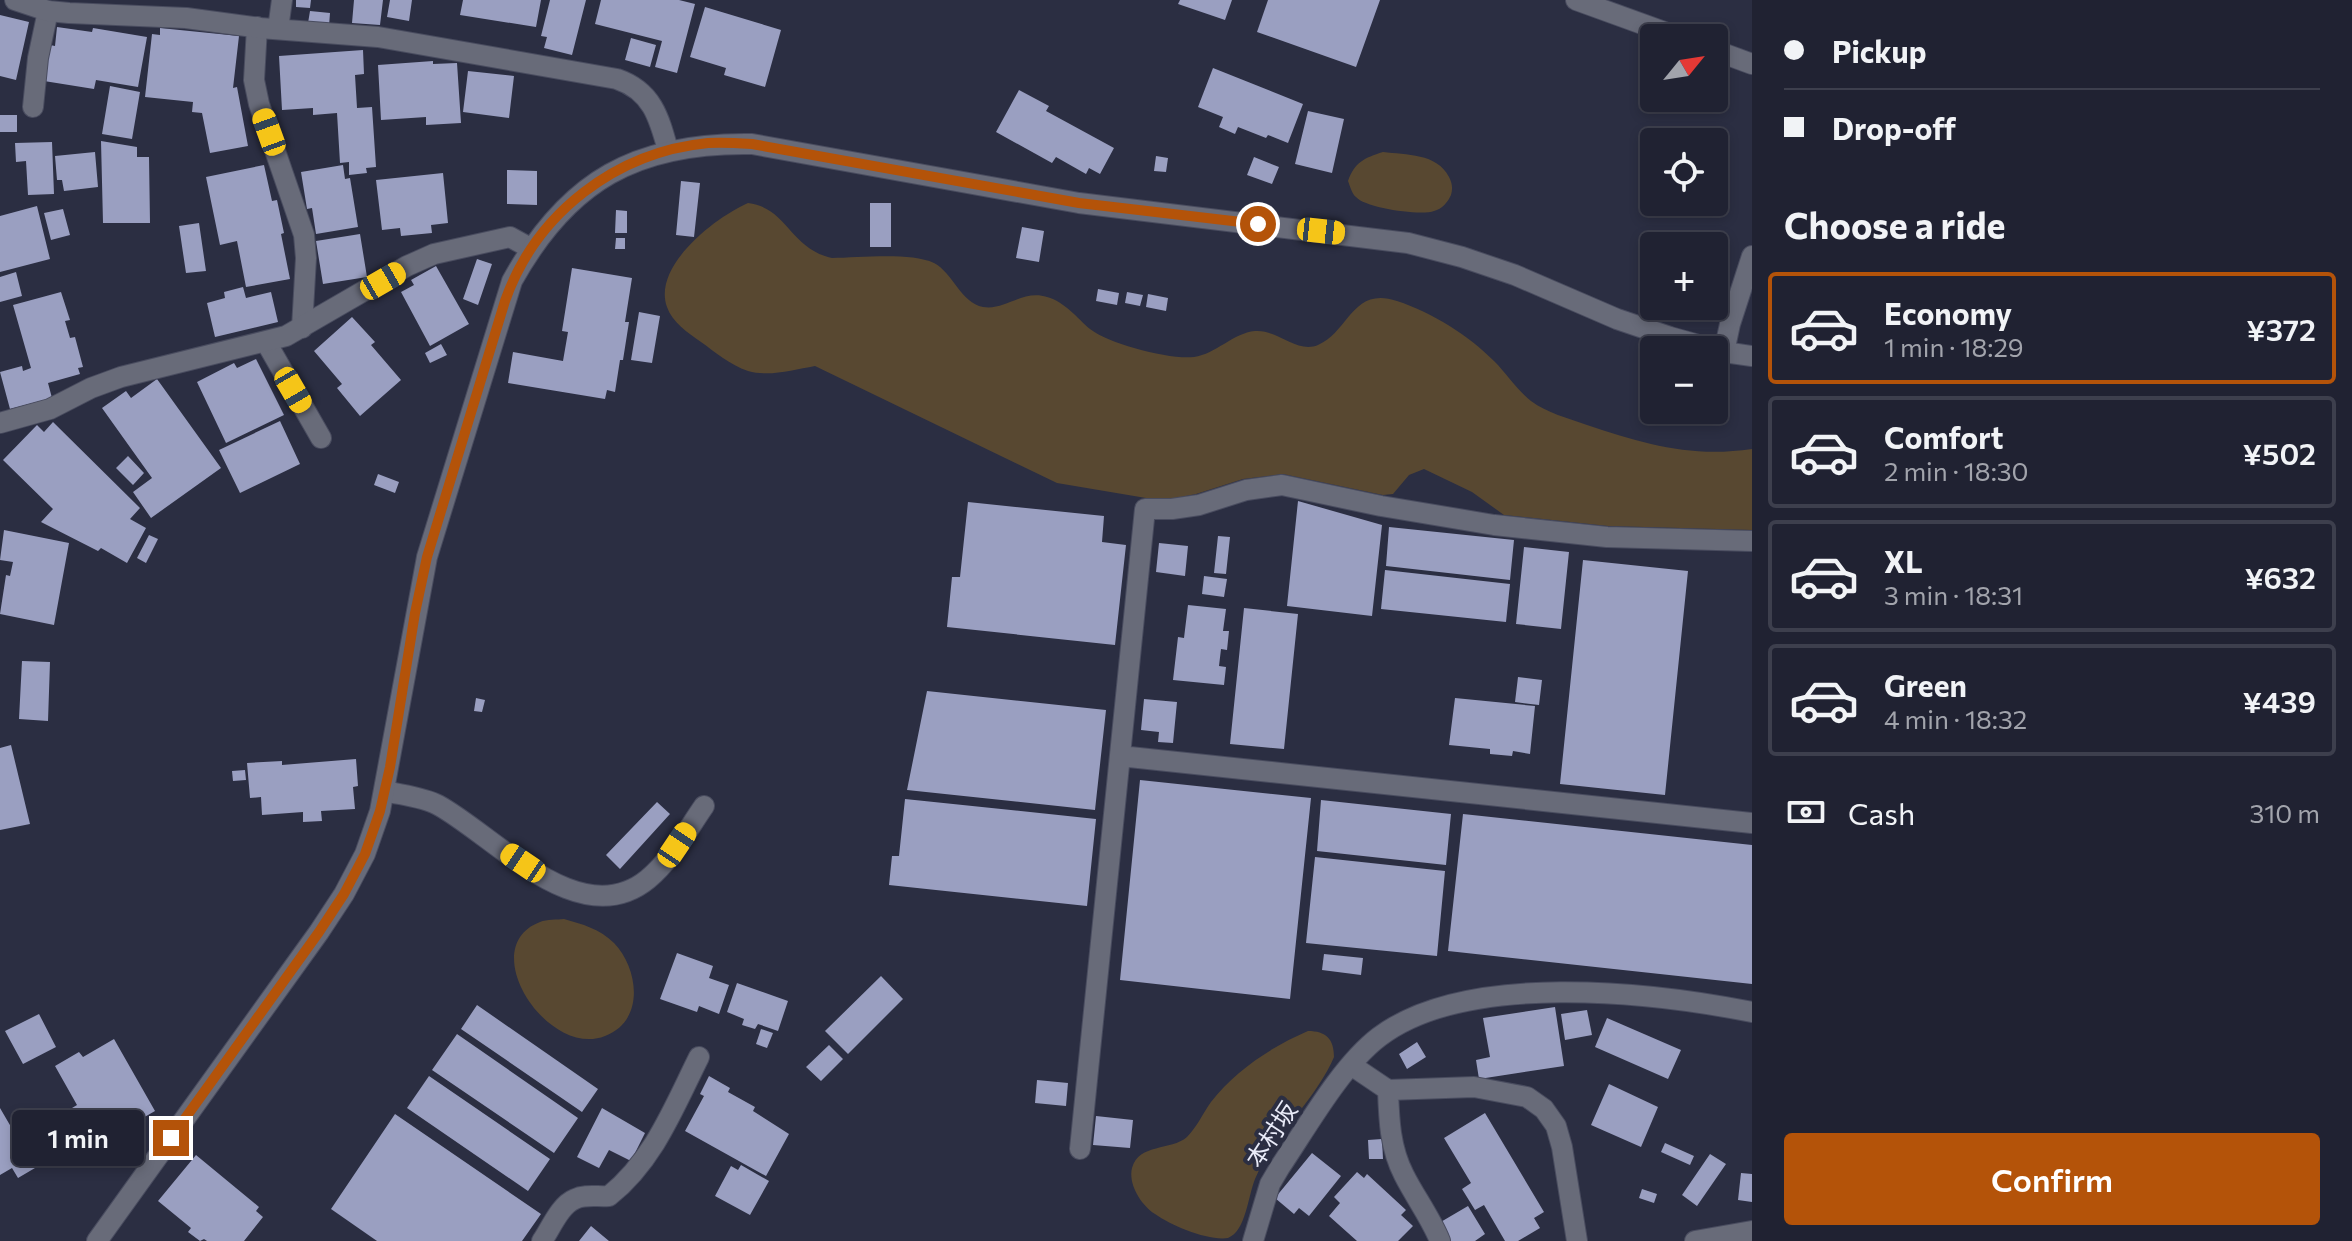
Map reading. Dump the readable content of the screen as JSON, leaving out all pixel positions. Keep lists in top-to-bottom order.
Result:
{
  "streets": {
    "street": ["本村坂"]
  },
  "north": "top right",
  "page": {
    "banner": ["Pickup", "Drop-off"],
    "map_buttons": ["+", "−"],
    "heading": "Choose a ride",
    "list": [
      {
        "name": "Economy",
        "note": "1 min · 18:29",
        "value": "¥372"
      },
      {
        "name": "Comfort",
        "note": "2 min · 18:30",
        "value": "¥502"
      },
      {
        "name": "XL",
        "note": "3 min · 18:31",
        "value": "¥632"
      },
      {
        "name": "Green",
        "note": "4 min · 18:32",
        "value": "¥439"
      }
    ],
    "pay": ["Cash", "310 m"],
    "bubble": "1 min",
    "buttons": "Confirm"
  }
}
